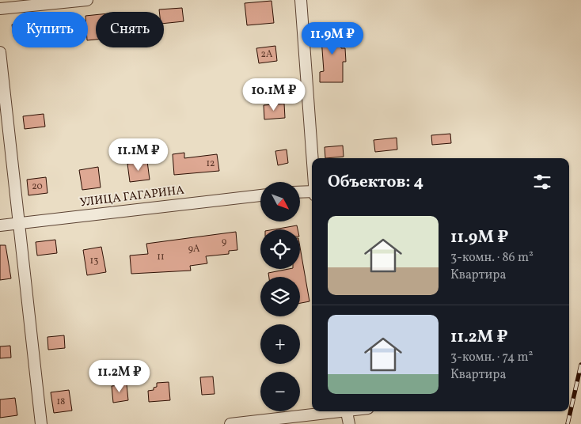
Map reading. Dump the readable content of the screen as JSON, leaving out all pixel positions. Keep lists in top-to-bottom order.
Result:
{
  "streets": {
    "street": ["УЛИЦА ГАГАРИНА"]
  },
  "house_numbers": [
    "2А",
    "12",
    "20",
    "9",
    "9А",
    "11",
    "13",
    "18"
  ],
  "north": "bottom right",
  "page": {
    "chip": ["Купить", "Снять"],
    "price": [
      "11.9M ₽",
      "10.1M ₽",
      "11.1M ₽",
      "11.2M ₽"
    ],
    "heading": "Объектов: 4",
    "map_buttons": ["+", "−"],
    "list": [
      {
        "name": "11.9M ₽",
        "note": "3-комн. · 86 m² · Квартира"
      },
      {
        "name": "11.2M ₽",
        "note": "3-комн. · 74 m² · Квартира"
      }
    ]
  }
}
